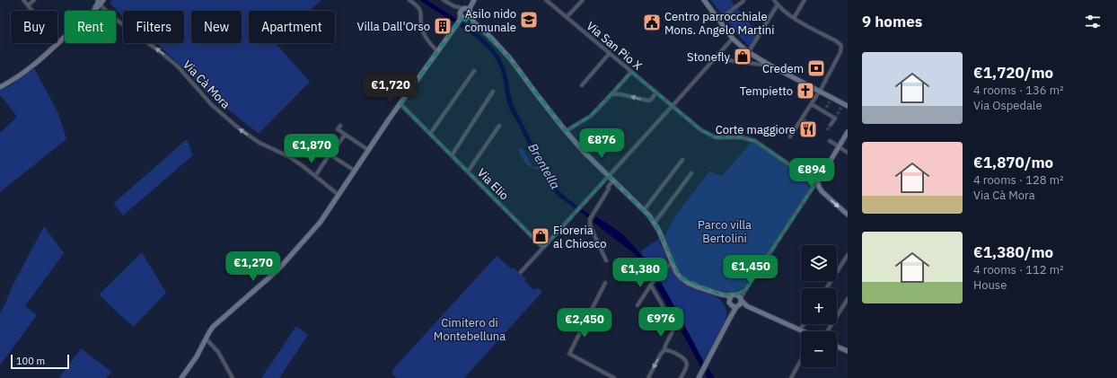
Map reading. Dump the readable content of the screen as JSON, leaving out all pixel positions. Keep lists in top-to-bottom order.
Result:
{
  "streets": {
    "street": ["Via San Pio X", "Via Cà Mora", "Via Elio"]
  },
  "one_way": ["Via Cà Mora"],
  "water": ["Brentella"],
  "parks": ["Parco villa Bertolini", "Cimitero di Montebelluna"],
  "places": {
    "school or university": ["Asilo nido comunale"],
    "public building": ["Centro parrocchiale Mons. Angelo Martini"],
    "building": ["Villa Dall'Orso"],
    "shop": ["Stonefly", "Fioreria al Chiosco"],
    "bank": ["Credem"],
    "church": ["Tempietto"],
    "restaurant": ["Corte maggiore"]
  },
  "scale_bar": "100 m",
  "page": {
    "heading": "9 homes",
    "chip": [
      "Buy",
      "Rent",
      "Filters",
      "New",
      "Apartment"
    ],
    "list": [
      {
        "name": "€1,720/mo",
        "note": "4 rooms · 136 m² · Via Ospedale"
      },
      {
        "name": "€1,870/mo",
        "note": "4 rooms · 128 m² · Via Cà Mora"
      },
      {
        "name": "€1,380/mo",
        "note": "4 rooms · 112 m² · House"
      }
    ],
    "price": [
      "€1,720",
      "€876",
      "€1,870",
      "€894",
      "€1,270",
      "€1,450",
      "€1,380",
      "€976",
      "€2,450"
    ],
    "map_buttons": ["+", "−"],
    "scale": "100 m"
  }
}
